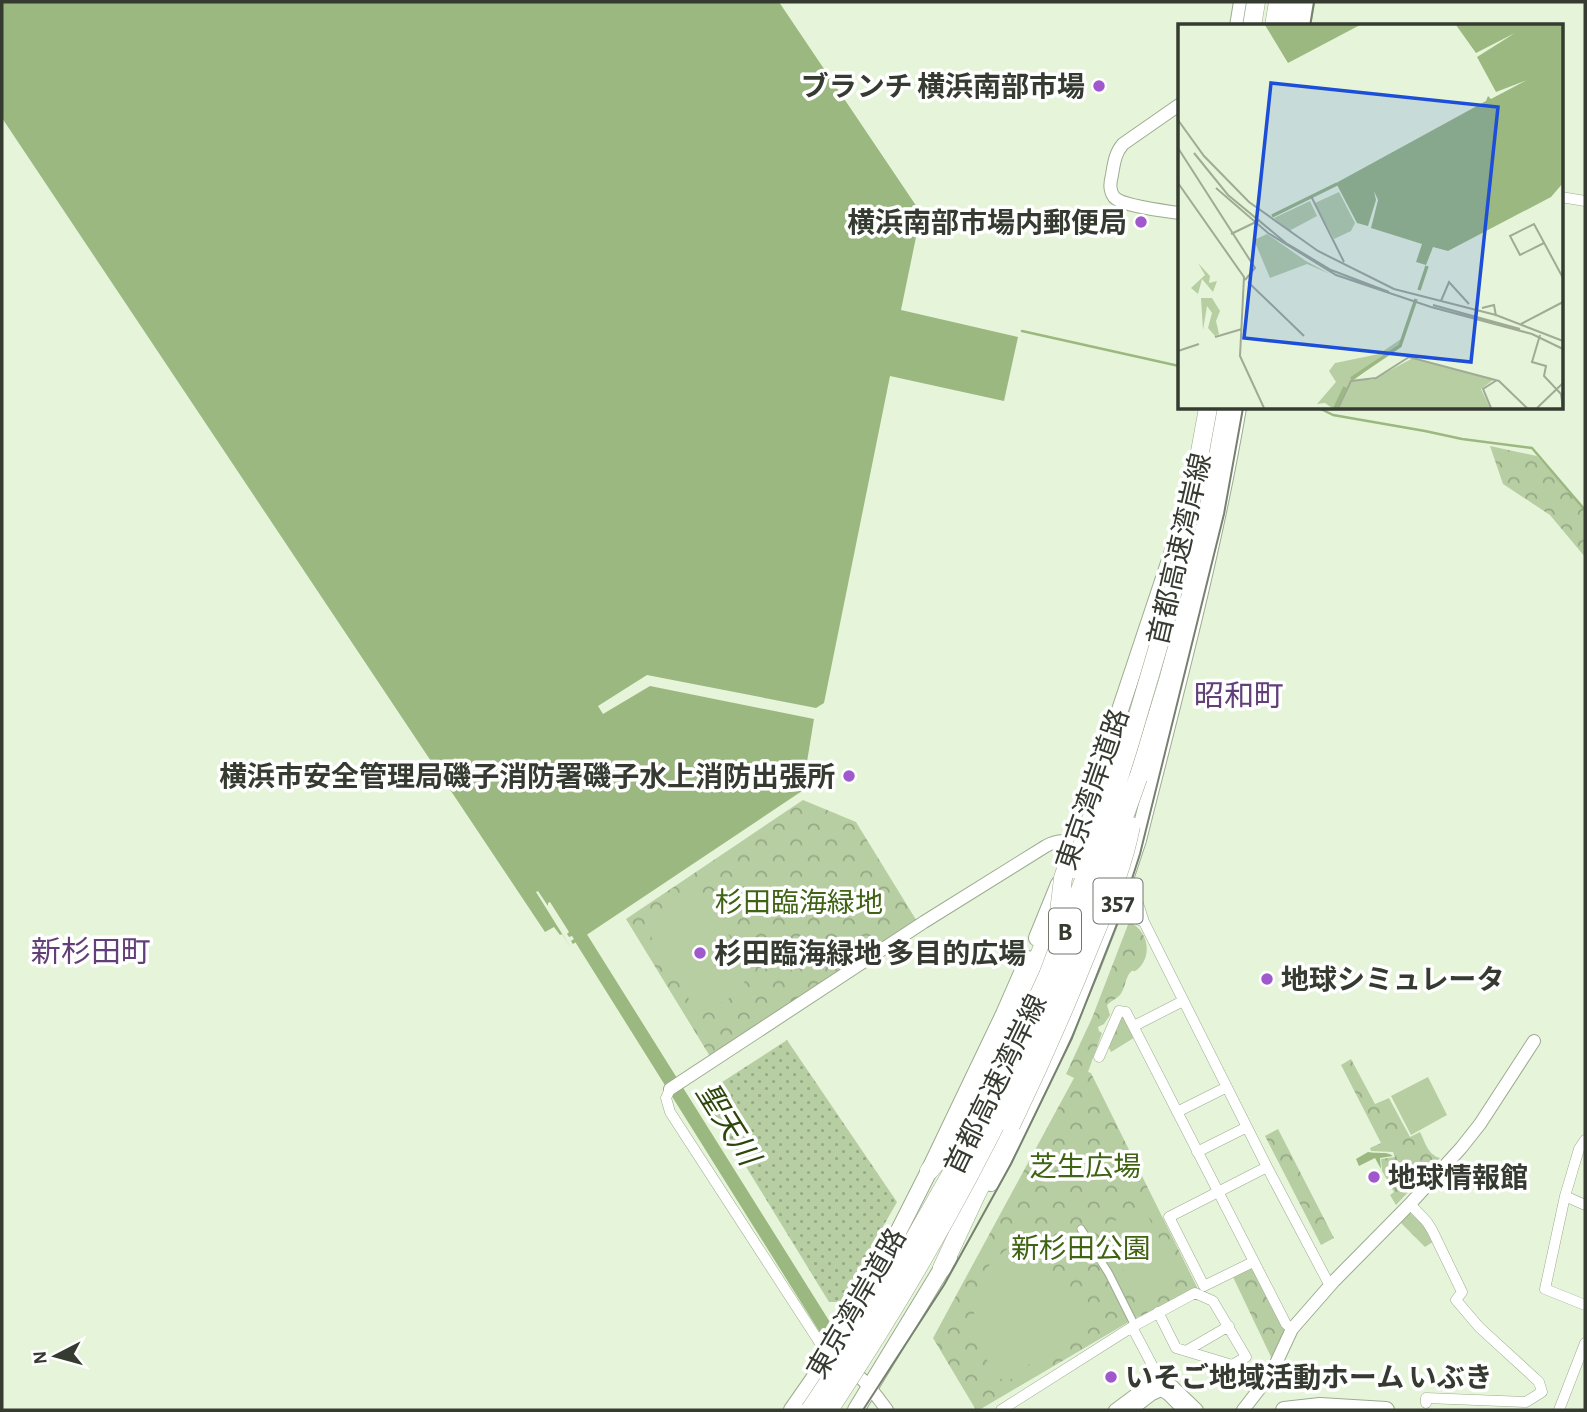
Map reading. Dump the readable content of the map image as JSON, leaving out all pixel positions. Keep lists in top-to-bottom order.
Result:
{
  "streets": {
    "highway": [
      "首都高速湾岸線",
      "東京湾岸道路",
      "357",
      "B"
    ]
  },
  "crossings": [
    ["首都高速湾岸線", "357"],
    ["首都高速湾岸線", "B"],
    ["東京湾岸道路", "357"],
    ["東京湾岸道路", "B"]
  ],
  "districts": ["昭和町", "新杉田町"],
  "water": ["聖天川"],
  "parks": ["杉田臨海緑地", "芝生広場", "新杉田公園"],
  "places": [
    "ブランチ 横浜南部市場",
    "横浜南部市場内郵便局",
    "横浜市安全管理局磯子消防署磯子水上消防出張所",
    "杉田臨海緑地 多目的広場",
    "地球シミュレータ",
    "地球情報館",
    "いそご地域活動ホーム いぶき"
  ],
  "north": "left"
}
